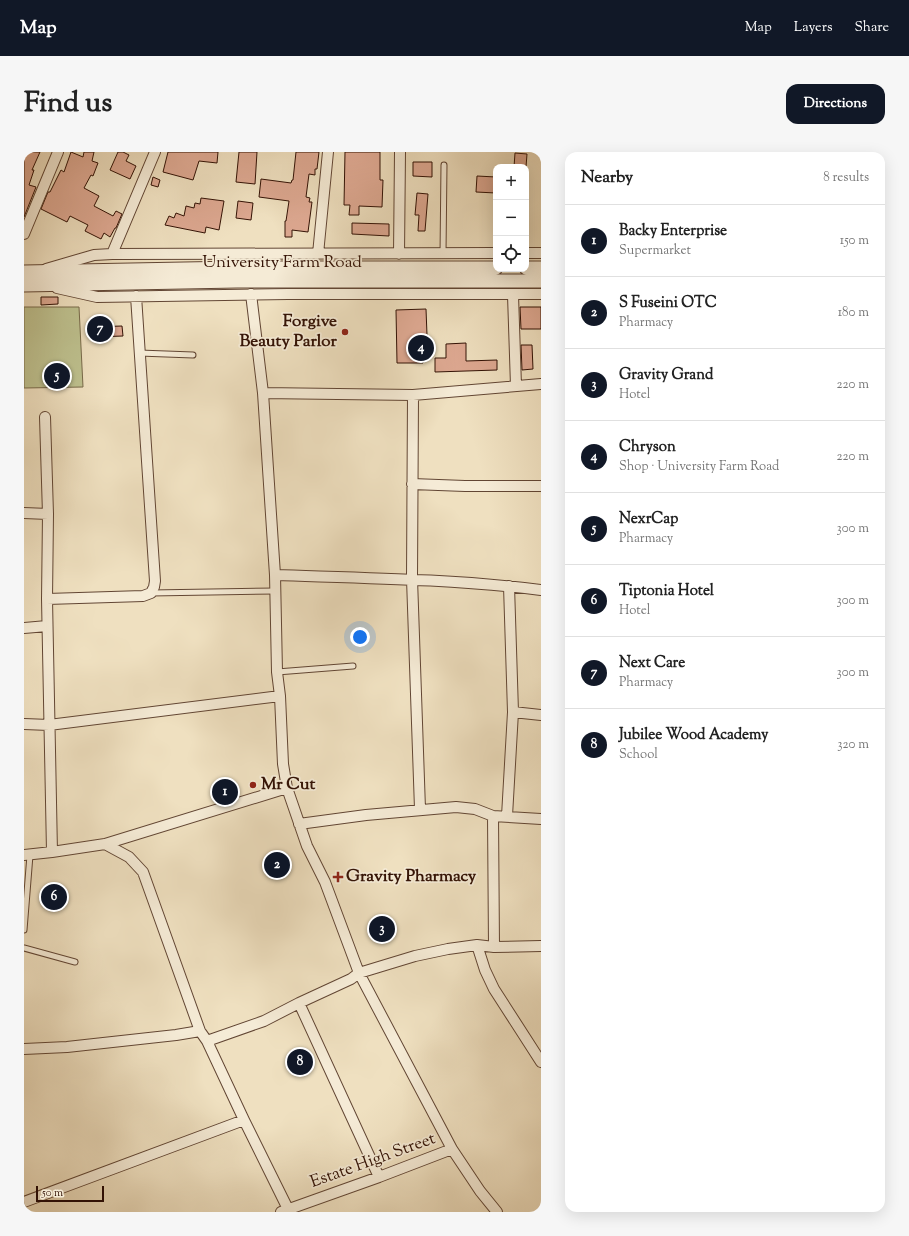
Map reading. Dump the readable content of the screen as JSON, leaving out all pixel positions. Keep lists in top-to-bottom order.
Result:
{
  "streets": {
    "street": ["University Farm Road", "Estate High Street"]
  },
  "places": {
    "other": ["Forgive Beauty Parlor", "Mr Cut"],
    "health": ["Gravity Pharmacy"]
  },
  "scale_bar": "50 m",
  "page": {
    "header": "Map",
    "nav": ["Map", "Layers", "Share"],
    "title": "Find us",
    "buttons": "Directions",
    "heading": ["Nearby", "8 results"],
    "map_buttons": ["+", "−"],
    "list": [
      {
        "mark": "1",
        "name": "Backy Enterprise",
        "note": "Supermarket",
        "value": "150 m"
      },
      {
        "mark": "2",
        "name": "S Fuseini OTC",
        "note": "Pharmacy",
        "value": "180 m"
      },
      {
        "mark": "3",
        "name": "Gravity Grand",
        "note": "Hotel",
        "value": "220 m"
      },
      {
        "mark": "4",
        "name": "Chryson",
        "note": "Shop · University Farm Road",
        "value": "220 m"
      },
      {
        "mark": "5",
        "name": "NexrCap",
        "note": "Pharmacy",
        "value": "300 m"
      },
      {
        "mark": "6",
        "name": "Tiptonia Hotel",
        "note": "Hotel",
        "value": "300 m"
      },
      {
        "mark": "7",
        "name": "Next Care",
        "note": "Pharmacy",
        "value": "300 m"
      },
      {
        "mark": "8",
        "name": "Jubilee Wood Academy",
        "note": "School",
        "value": "320 m"
      }
    ],
    "pins": [
      "7",
      "4",
      "5",
      "1",
      "2",
      "6",
      "3",
      "8"
    ],
    "scale": "50 m"
  }
}
